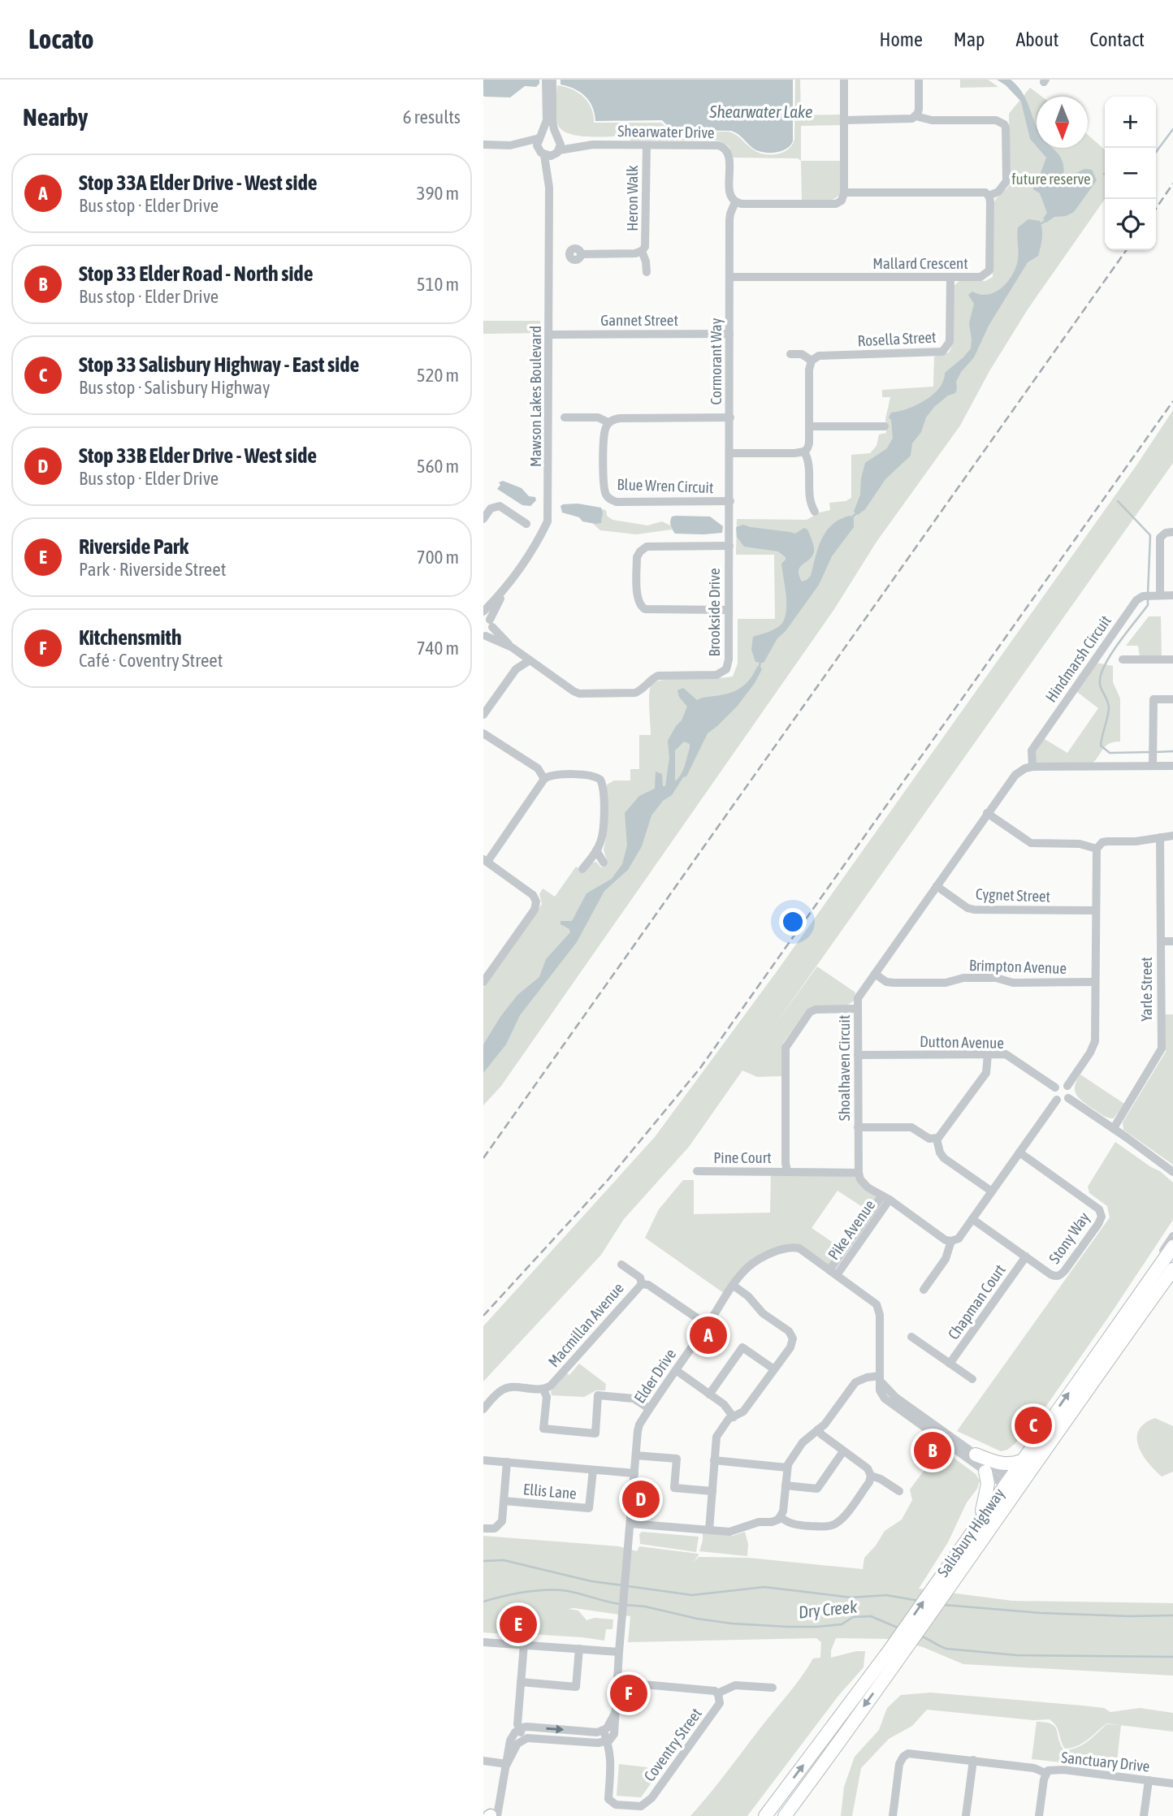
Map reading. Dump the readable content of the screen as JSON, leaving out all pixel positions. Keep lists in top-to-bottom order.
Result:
{
  "streets": {
    "highway": ["Salisbury Highway"],
    "street": [
      "Shearwater Drive",
      "Heron Walk",
      "Mallard Crescent",
      "Gannet Street",
      "Rosella Street",
      "Cormorant Way",
      "Mawson Lakes Boulevard",
      "Blue Wren Circuit",
      "Brookside Drive",
      "Hindmarsh Circuit",
      "Cygnet Street",
      "Brimpton Avenue",
      "Yarle Street",
      "Dutton Avenue",
      "Shoalhaven Circuit",
      "Pine Court",
      "Pike Avenue",
      "Stony Way",
      "Chapman Court",
      "Macmillan Avenue",
      "Elder Drive",
      "Ellis Lane",
      "Coventry Street",
      "Sanctuary Drive"
    ]
  },
  "crossings": [
    ["Shearwater Drive", "Heron Walk"],
    ["Shearwater Drive", "Cormorant Way"],
    ["Shearwater Drive", "Mawson Lakes Boulevard"],
    ["Mallard Crescent", "Rosella Street"],
    ["Mallard Crescent", "Cormorant Way"],
    ["Gannet Street", "Cormorant Way"],
    ["Gannet Street", "Mawson Lakes Boulevard"],
    ["Cormorant Way", "Blue Wren Circuit"],
    ["Cormorant Way", "Brookside Drive"],
    ["Mawson Lakes Boulevard", "Brookside Drive"],
    ["Hindmarsh Circuit", "Shoalhaven Circuit"],
    ["Cygnet Street", "Shoalhaven Circuit"],
    ["Brimpton Avenue", "Shoalhaven Circuit"],
    ["Dutton Avenue", "Shoalhaven Circuit"],
    ["Shoalhaven Circuit", "Pine Court"],
    ["Pike Avenue", "Elder Drive"],
    ["Stony Way", "Chapman Court"],
    ["Macmillan Avenue", "Elder Drive"],
    ["Elder Drive", "Salisbury Highway"],
    ["Elder Drive", "Coventry Street"]
  ],
  "water": ["Shearwater Lake", "Dry Creek"],
  "parks": ["future reserve"],
  "north": "bottom",
  "page": {
    "header": "Locato",
    "nav": [
      "Home",
      "Map",
      "About",
      "Contact"
    ],
    "heading": ["Nearby", "6 results"],
    "map_buttons": ["+", "−"],
    "list": [
      {
        "mark": "A",
        "name": "Stop 33A Elder Drive - West side",
        "note": "Bus stop · Elder Drive",
        "value": "390 m"
      },
      {
        "mark": "B",
        "name": "Stop 33 Elder Road - North side",
        "note": "Bus stop · Elder Drive",
        "value": "510 m"
      },
      {
        "mark": "C",
        "name": "Stop 33 Salisbury Highway - East side",
        "note": "Bus stop · Salisbury Highway",
        "value": "520 m"
      },
      {
        "mark": "D",
        "name": "Stop 33B Elder Drive - West side",
        "note": "Bus stop · Elder Drive",
        "value": "560 m"
      },
      {
        "mark": "E",
        "name": "Riverside Park",
        "note": "Park · Riverside Street",
        "value": "700 m"
      },
      {
        "mark": "F",
        "name": "Kitchensmith",
        "note": "Café · Coventry Street",
        "value": "740 m"
      }
    ],
    "pins": [
      "A",
      "C",
      "B",
      "D",
      "E",
      "F"
    ]
  }
}
